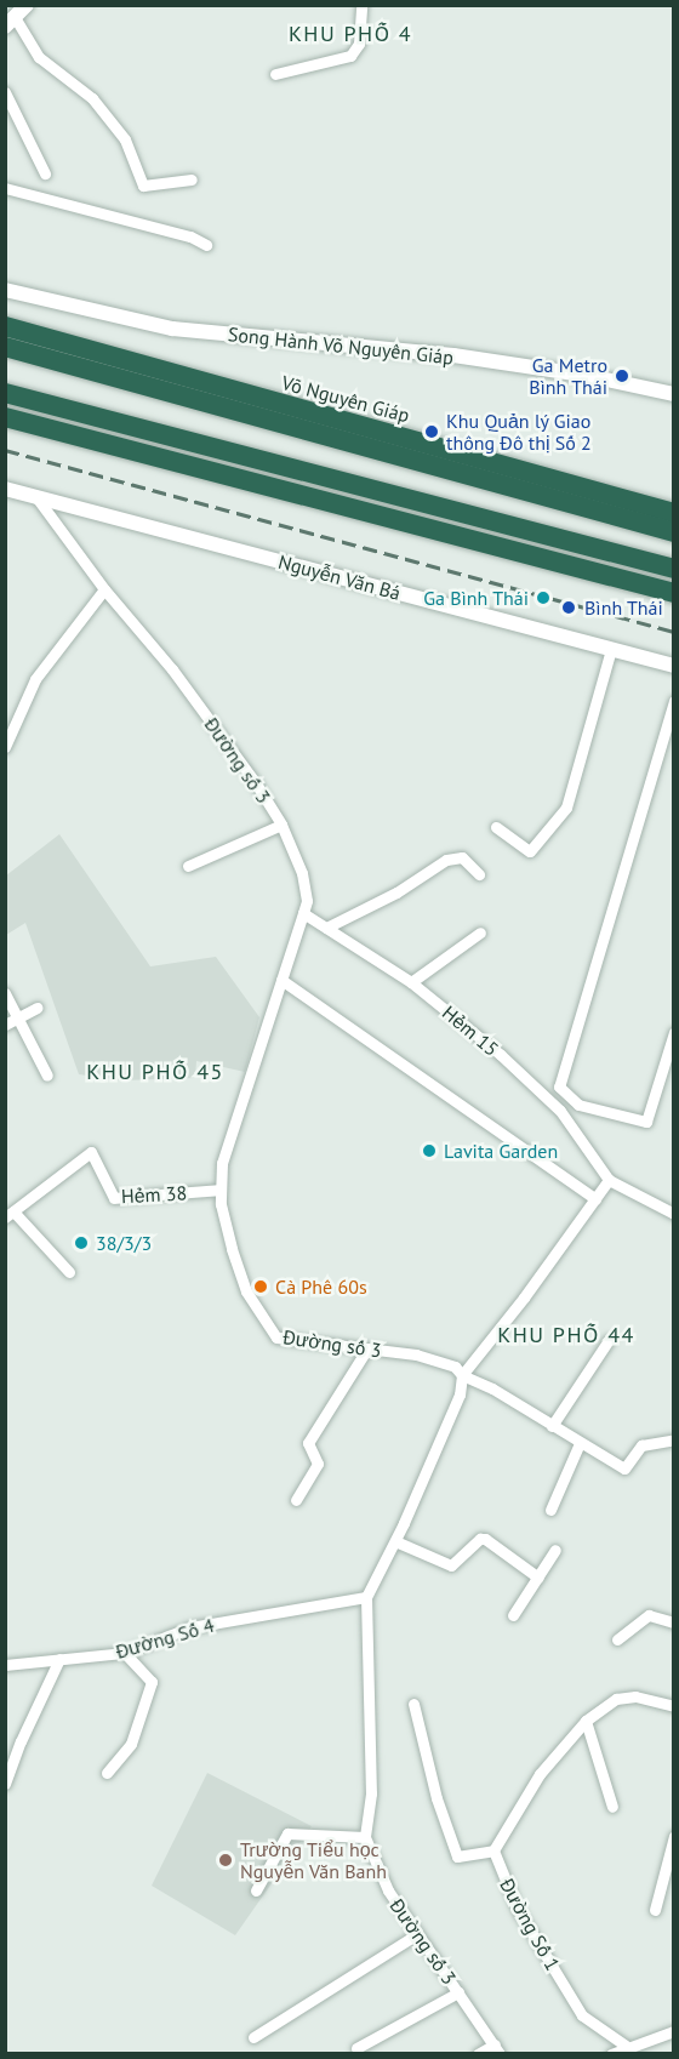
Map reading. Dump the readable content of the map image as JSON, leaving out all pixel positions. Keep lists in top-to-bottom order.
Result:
{
  "streets": {
    "highway": ["Võ Nguyên Giáp"],
    "main road": ["Song Hành Võ Nguyên Giáp", "Nguyễn Văn Bá"],
    "street": [
      "Đường số 3",
      "Hẻm 15",
      "Hẻm 38",
      "Đường Số 4",
      "Đường Số 1"
    ]
  },
  "crossings": [
    ["Nguyễn Văn Bá", "Đường số 3"],
    ["Đường số 3", "Hẻm 15"],
    ["Đường số 3", "Hẻm 38"]
  ],
  "districts": ["KHU PHỐ 4", "KHU PHỐ 45", "KHU PHỐ 44"],
  "places": [
    "Ga Metro Bình Thái",
    "Khu Quản lý Giao thông Đô thị Số 2",
    "Ga Bình Thái",
    "Bình Thái",
    "Lavita Garden",
    "38/3/3",
    "Cà Phê 60s",
    "Trường Tiểu học Nguyễn Văn Banh"
  ]
}
